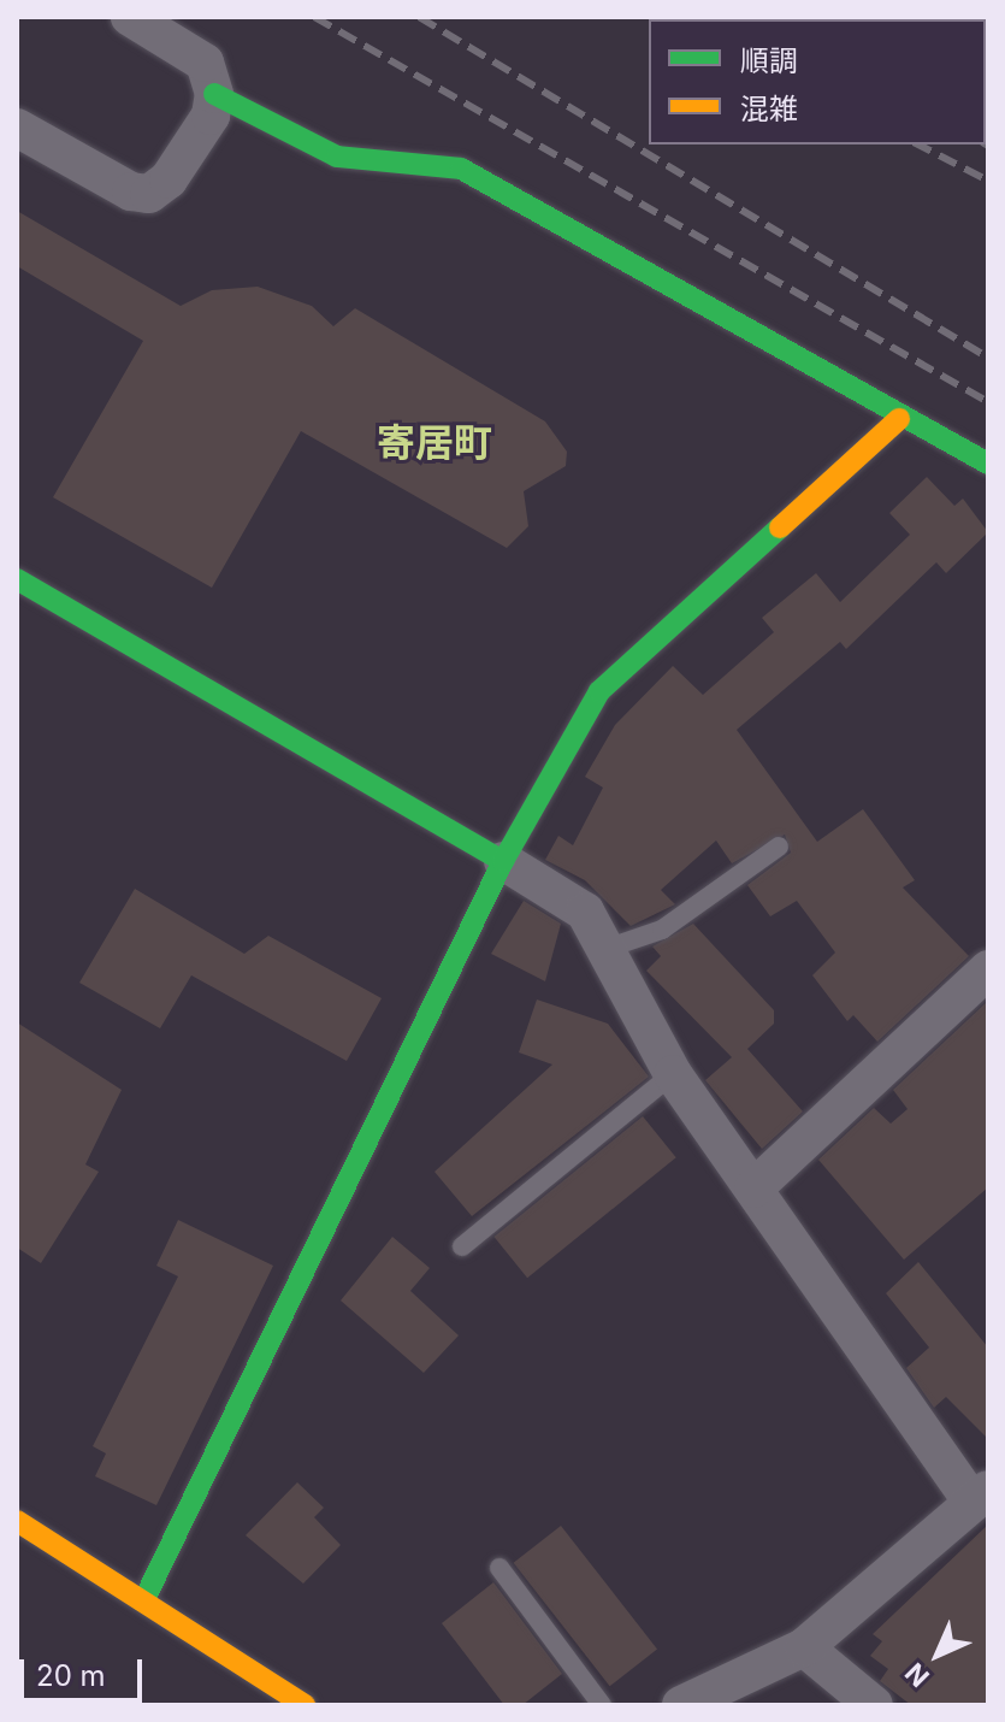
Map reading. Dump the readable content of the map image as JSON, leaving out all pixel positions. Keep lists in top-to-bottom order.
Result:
{
  "districts": ["寄居町"],
  "legend": ["順調", "混雑"],
  "scale_bar": "20 m",
  "north": "bottom left"
}
